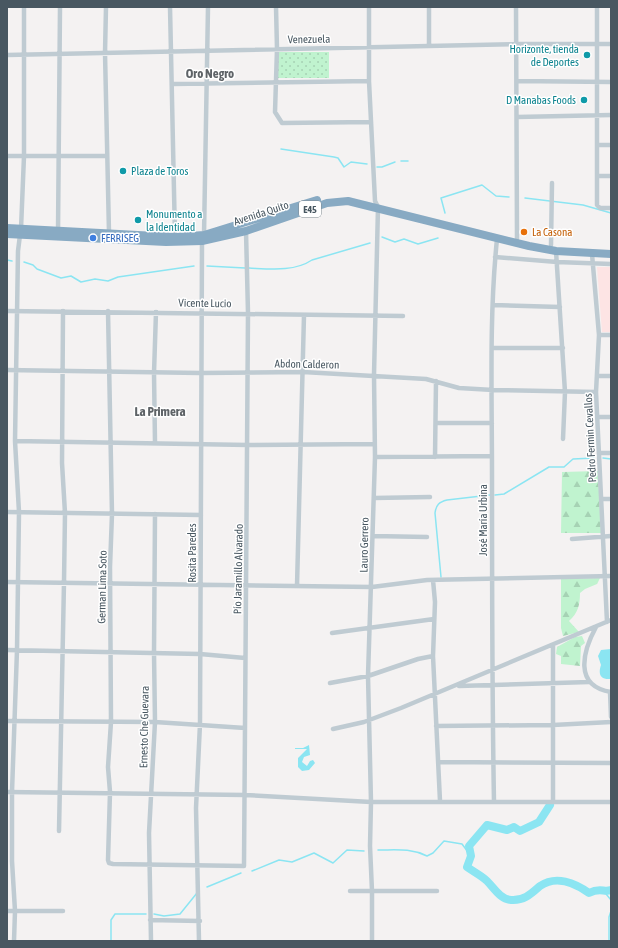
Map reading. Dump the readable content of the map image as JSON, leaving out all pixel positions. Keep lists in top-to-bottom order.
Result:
{
  "streets": {
    "highway": ["E45", "Avenida Quito"],
    "street": [
      "Venezuela",
      "Vicente Lucio",
      "Abdon Calderon",
      "Pedro Fermin Cevallos",
      "José María Urbina",
      "Lauro Gerrero",
      "Rosita Paredes",
      "Pío Jaramillo Alvarado",
      "German Lima Soto",
      "Ernesto Che Guevara"
    ]
  },
  "crossings": [
    ["Venezuela", "Lauro Gerrero"],
    ["Venezuela", "Rosita Paredes"],
    ["Avenida Quito", "Pedro Fermin Cevallos"],
    ["Avenida Quito", "José María Urbina"],
    ["Avenida Quito", "Lauro Gerrero"],
    ["Avenida Quito", "Rosita Paredes"],
    ["Avenida Quito", "Pío Jaramillo Alvarado"],
    ["Vicente Lucio", "Lauro Gerrero"],
    ["Vicente Lucio", "Rosita Paredes"],
    ["Vicente Lucio", "Pío Jaramillo Alvarado"],
    ["Vicente Lucio", "German Lima Soto"],
    ["Abdon Calderon", "Pedro Fermin Cevallos"],
    ["Abdon Calderon", "José María Urbina"],
    ["Abdon Calderon", "Lauro Gerrero"],
    ["Abdon Calderon", "Rosita Paredes"],
    ["Abdon Calderon", "Pío Jaramillo Alvarado"],
    ["Abdon Calderon", "German Lima Soto"],
    ["Rosita Paredes", "Pío Jaramillo Alvarado"],
    ["German Lima Soto", "Ernesto Che Guevara"]
  ],
  "districts": ["Oro Negro", "La Primera"],
  "places": [
    "Horizonte, tienda de Deportes",
    "D Manabas Foods",
    "Plaza de Toros",
    "Monumento a la Identidad",
    "La Casona",
    "FERRISEG"
  ]
}
